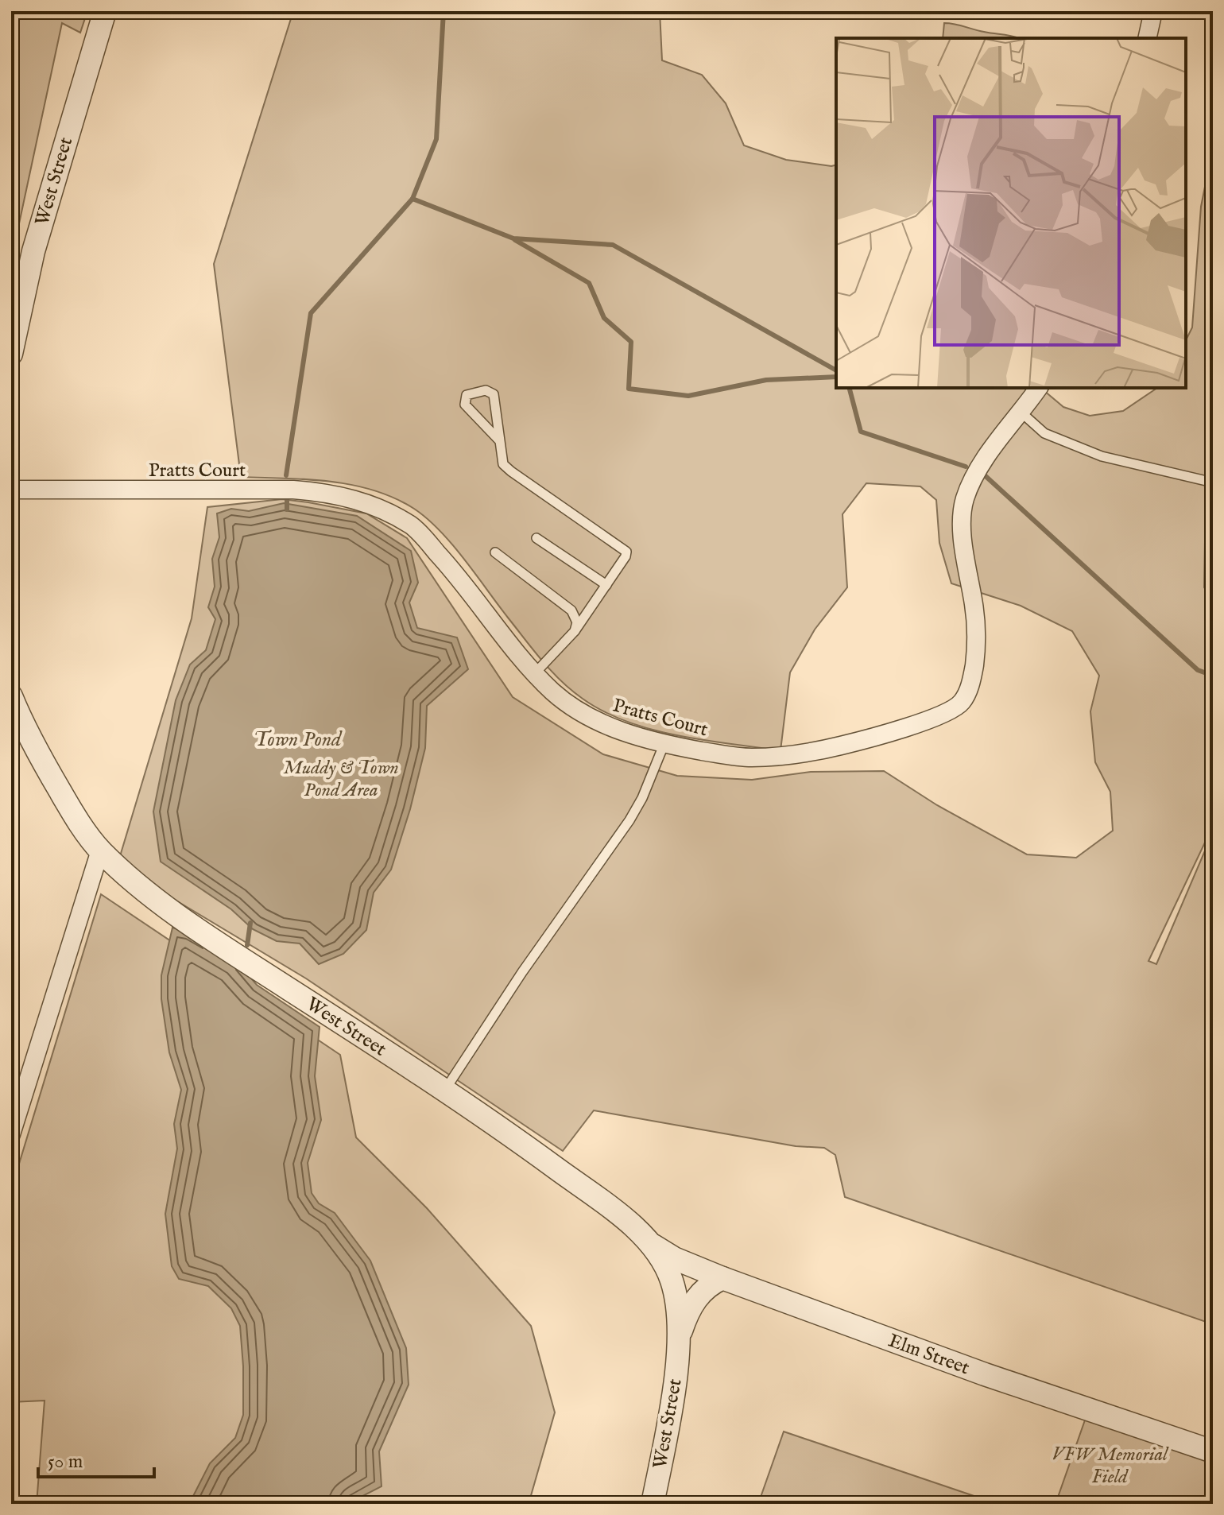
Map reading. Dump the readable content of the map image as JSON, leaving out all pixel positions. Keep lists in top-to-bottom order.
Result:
{
  "streets": {
    "street": ["West Street", "Pratts Court", "Elm Street"]
  },
  "crossings": [
    ["West Street", "Elm Street"]
  ],
  "water": ["Town Pond"],
  "parks": ["Muddy & Town Pond Area", "VFW Memorial Field"],
  "scale_bar": "50 m"
}
